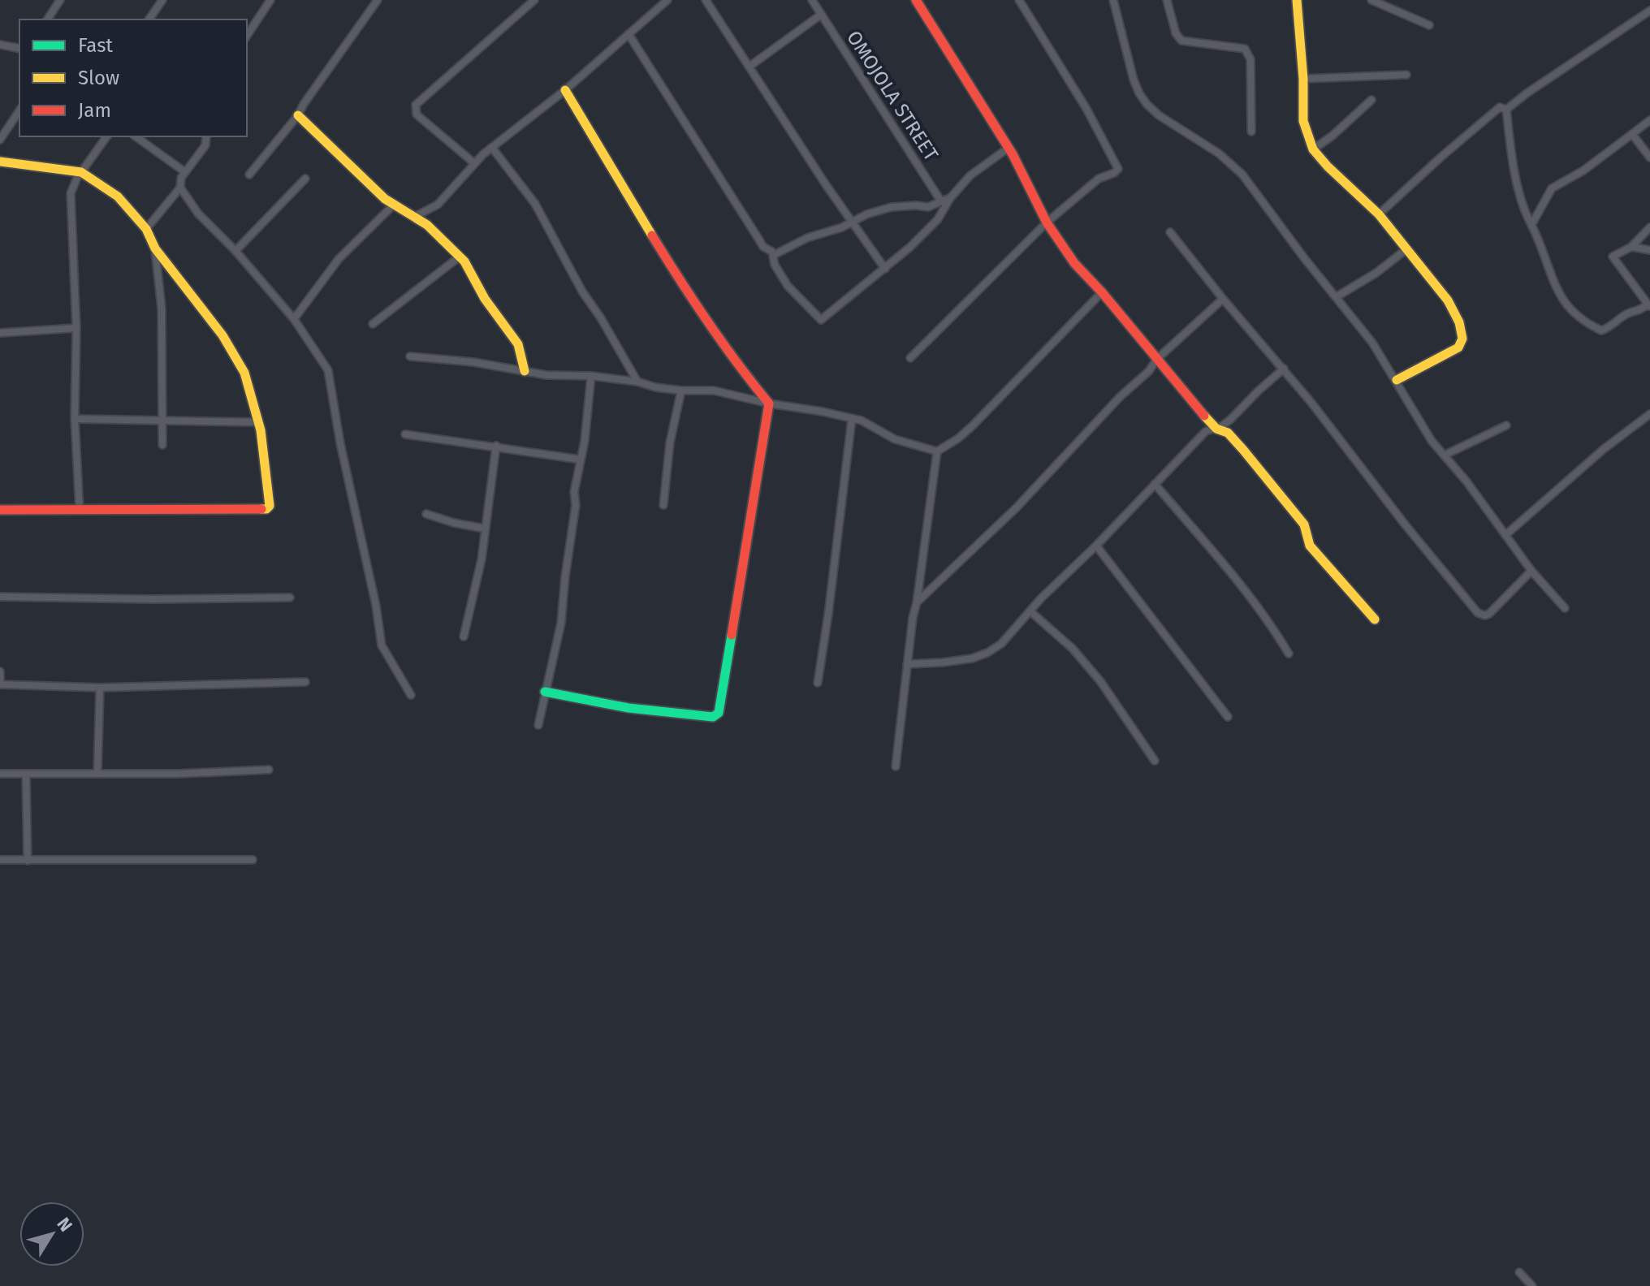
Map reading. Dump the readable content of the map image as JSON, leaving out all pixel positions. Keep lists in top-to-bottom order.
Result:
{
  "streets": {
    "street": ["OMOJOLA STREET"]
  },
  "legend": ["Fast", "Slow", "Jam"],
  "north": "top right"
}
